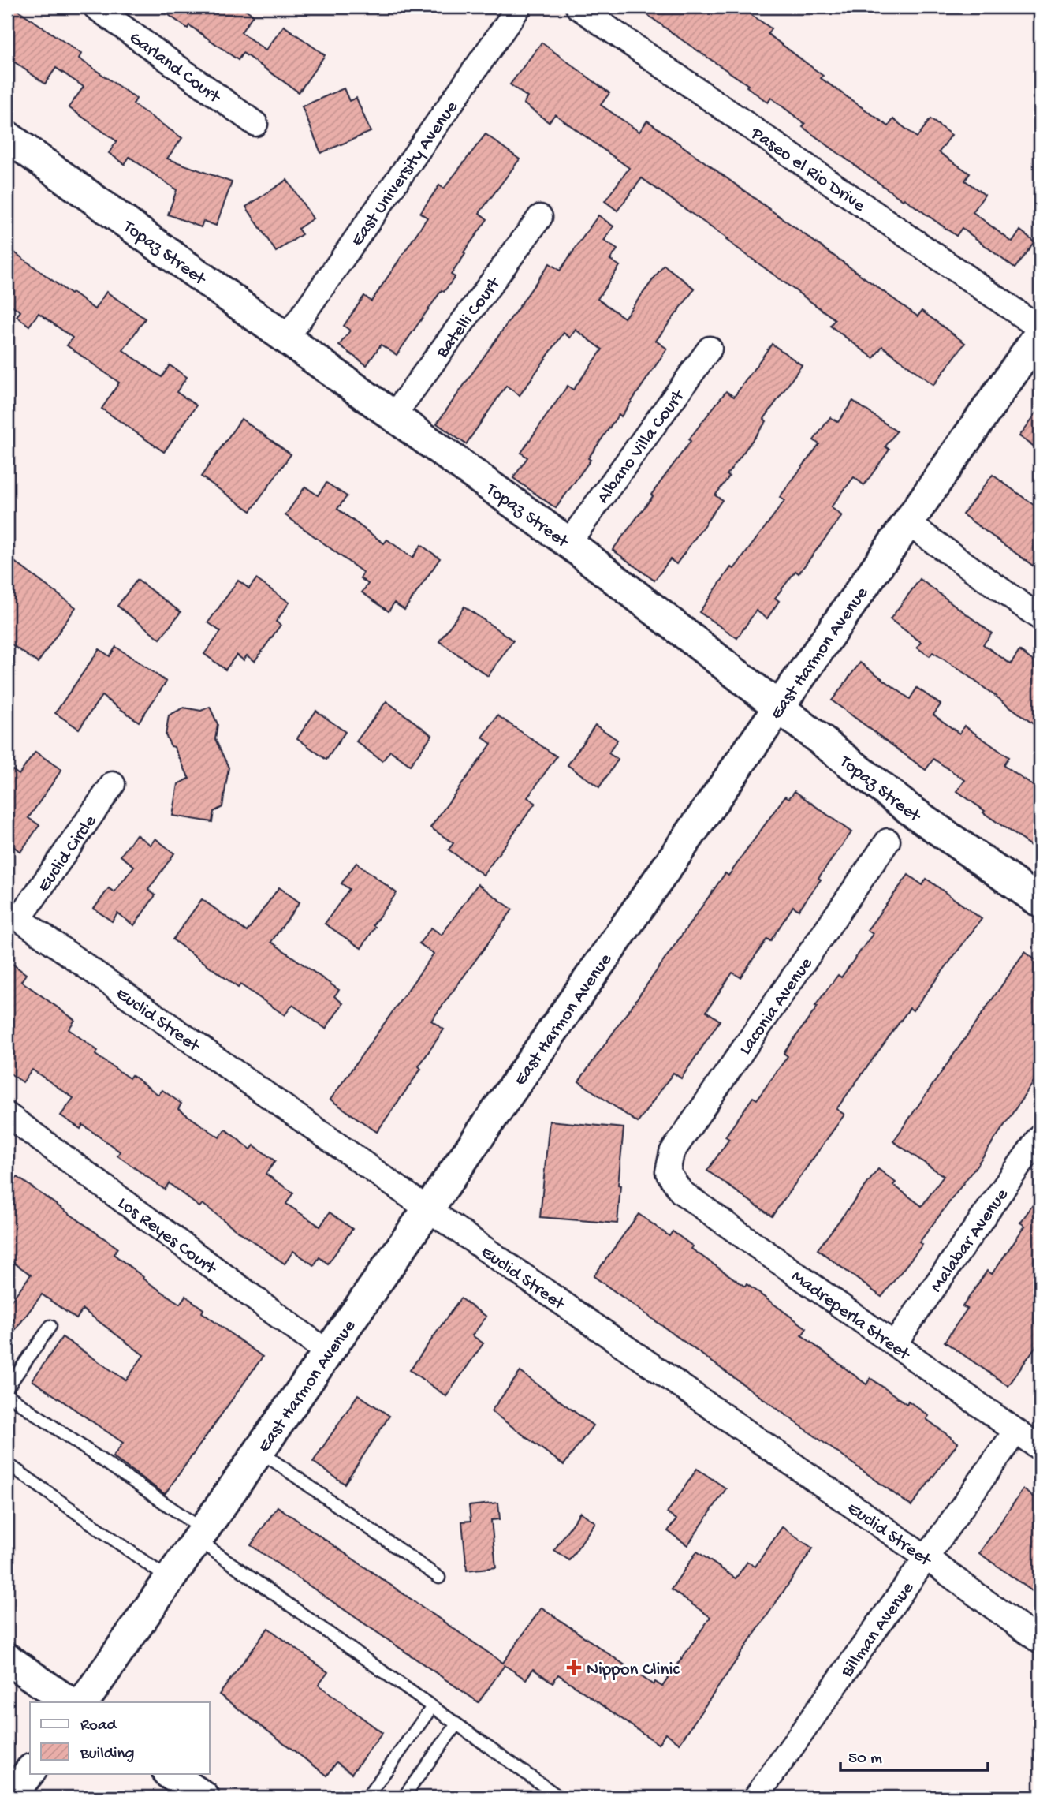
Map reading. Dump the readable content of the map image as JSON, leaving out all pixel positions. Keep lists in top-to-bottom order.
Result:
{
  "streets": {
    "main road": ["Topaz Street", "East Harmon Avenue"],
    "street": [
      "Garland Court",
      "Paseo el Rio Drive",
      "East University Avenue",
      "Batelli Court",
      "Albano Villa Court",
      "Euclid Circle",
      "Laconia Avenue",
      "Euclid Street",
      "Los Reyes Court",
      "Malabar Avenue",
      "Madreperla Street",
      "Billman Avenue"
    ]
  },
  "crossings": [
    ["East University Avenue", "Topaz Street"],
    ["Topaz Street", "Batelli Court"],
    ["Topaz Street", "Albano Villa Court"],
    ["Topaz Street", "East Harmon Avenue"],
    ["East Harmon Avenue", "Euclid Street"],
    ["East Harmon Avenue", "Los Reyes Court"],
    ["Euclid Circle", "Euclid Street"],
    ["Laconia Avenue", "Madreperla Street"],
    ["Euclid Street", "Billman Avenue"],
    ["Malabar Avenue", "Madreperla Street"],
    ["Madreperla Street", "Billman Avenue"]
  ],
  "places": {
    "health": ["Nippon Clinic"]
  },
  "legend": ["Road", "Building"],
  "scale_bar": "50 m"
}
